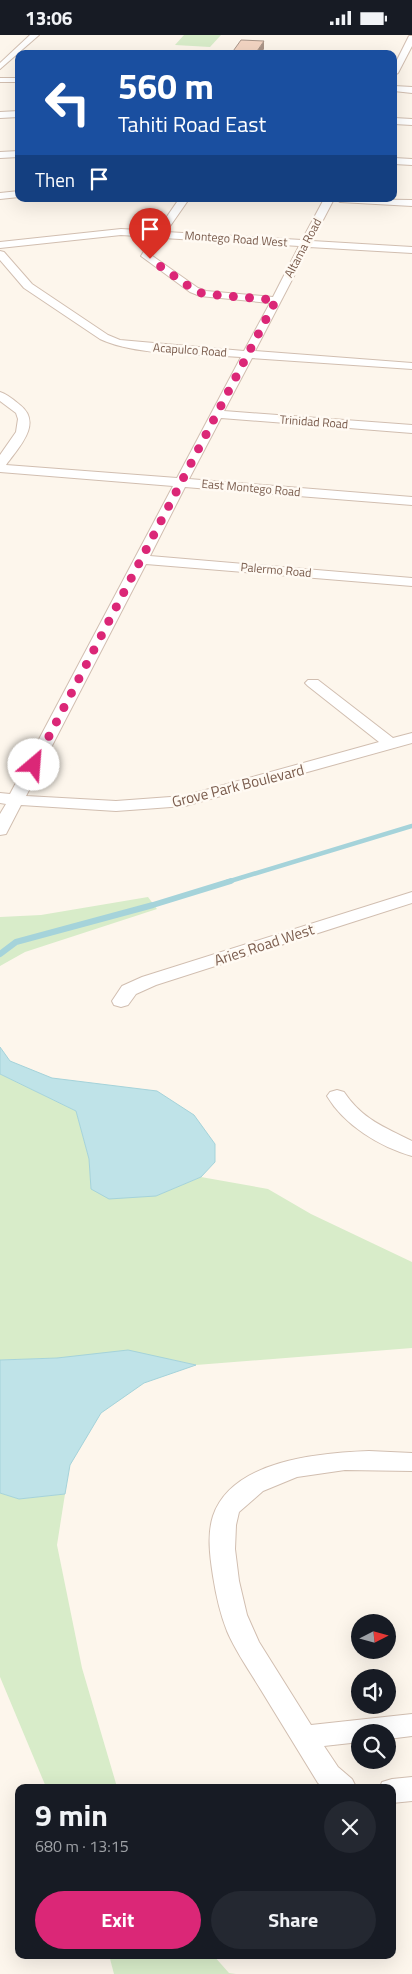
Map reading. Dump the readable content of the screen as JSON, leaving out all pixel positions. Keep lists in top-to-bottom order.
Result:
{
  "streets": {
    "street": [
      "Montego Road West",
      "Altama Road",
      "Acapulco Road",
      "Trinidad Road",
      "East Montego Road",
      "Palermo Road",
      "Grove Park Boulevard",
      "Aries Road West"
    ]
  },
  "crossings": [
    ["Montego Road West", "Altama Road"],
    ["Altama Road", "Acapulco Road"],
    ["Altama Road", "Trinidad Road"],
    ["Altama Road", "East Montego Road"],
    ["Altama Road", "Palermo Road"],
    ["Altama Road", "Grove Park Boulevard"]
  ],
  "north": "right",
  "page": {
    "status": "13:06",
    "turn": ["560 m", "Tahiti Road East"],
    "then": "Then",
    "heading": ["9 min", "680 m · 13:15"],
    "buttons": ["Exit", "Share"]
  }
}
